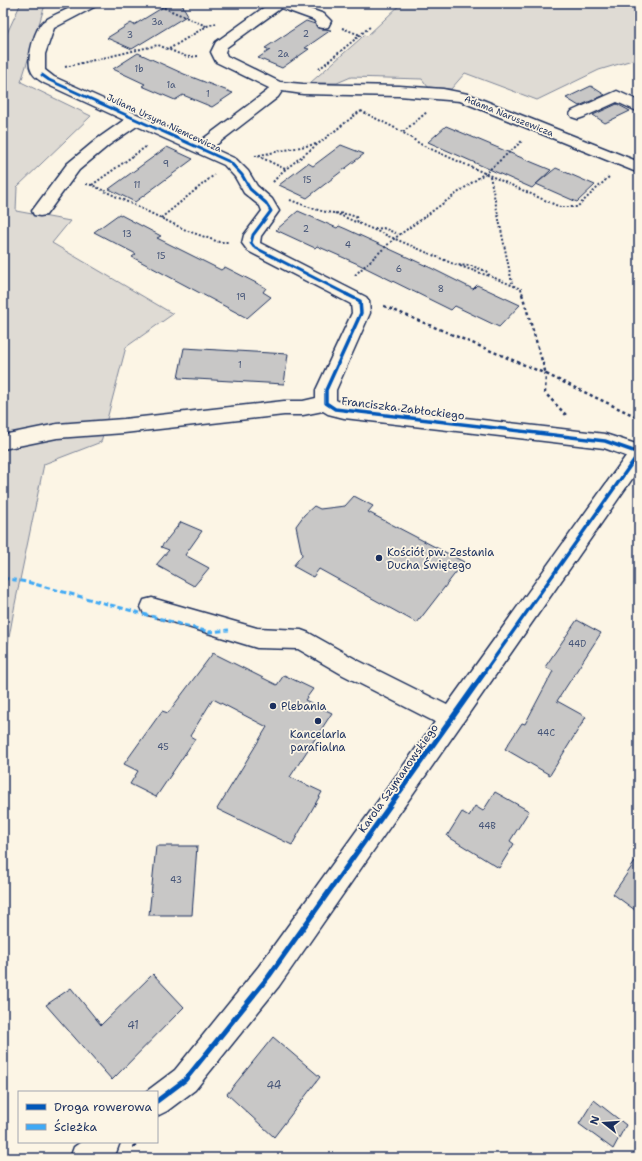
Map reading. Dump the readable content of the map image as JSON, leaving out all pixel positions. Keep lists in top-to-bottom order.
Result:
{
  "streets": {
    "street": [
      "Adama Naruszewicza",
      "Juliana Ursyna Niemcewicza",
      "Franciszka Zabłockiego",
      "Karola Szymanowskiego"
    ]
  },
  "crossings": [
    ["Franciszka Zabłockiego", "Karola Szymanowskiego"]
  ],
  "places": ["Kościół pw. Zesłania Ducha Świętego", "Plebania", "Kancelaria parafialna"],
  "house_numbers": [
    "3a",
    "2",
    "3",
    "2a",
    "1b",
    "1a",
    "1",
    "9",
    "15",
    "11",
    "2",
    "13",
    "4",
    "15",
    "6",
    "8",
    "19",
    "1",
    "44D",
    "44C",
    "45",
    "44B",
    "43",
    "41",
    "44"
  ],
  "legend": ["Droga rowerowa", "Ścieżka"],
  "north": "left"
}
